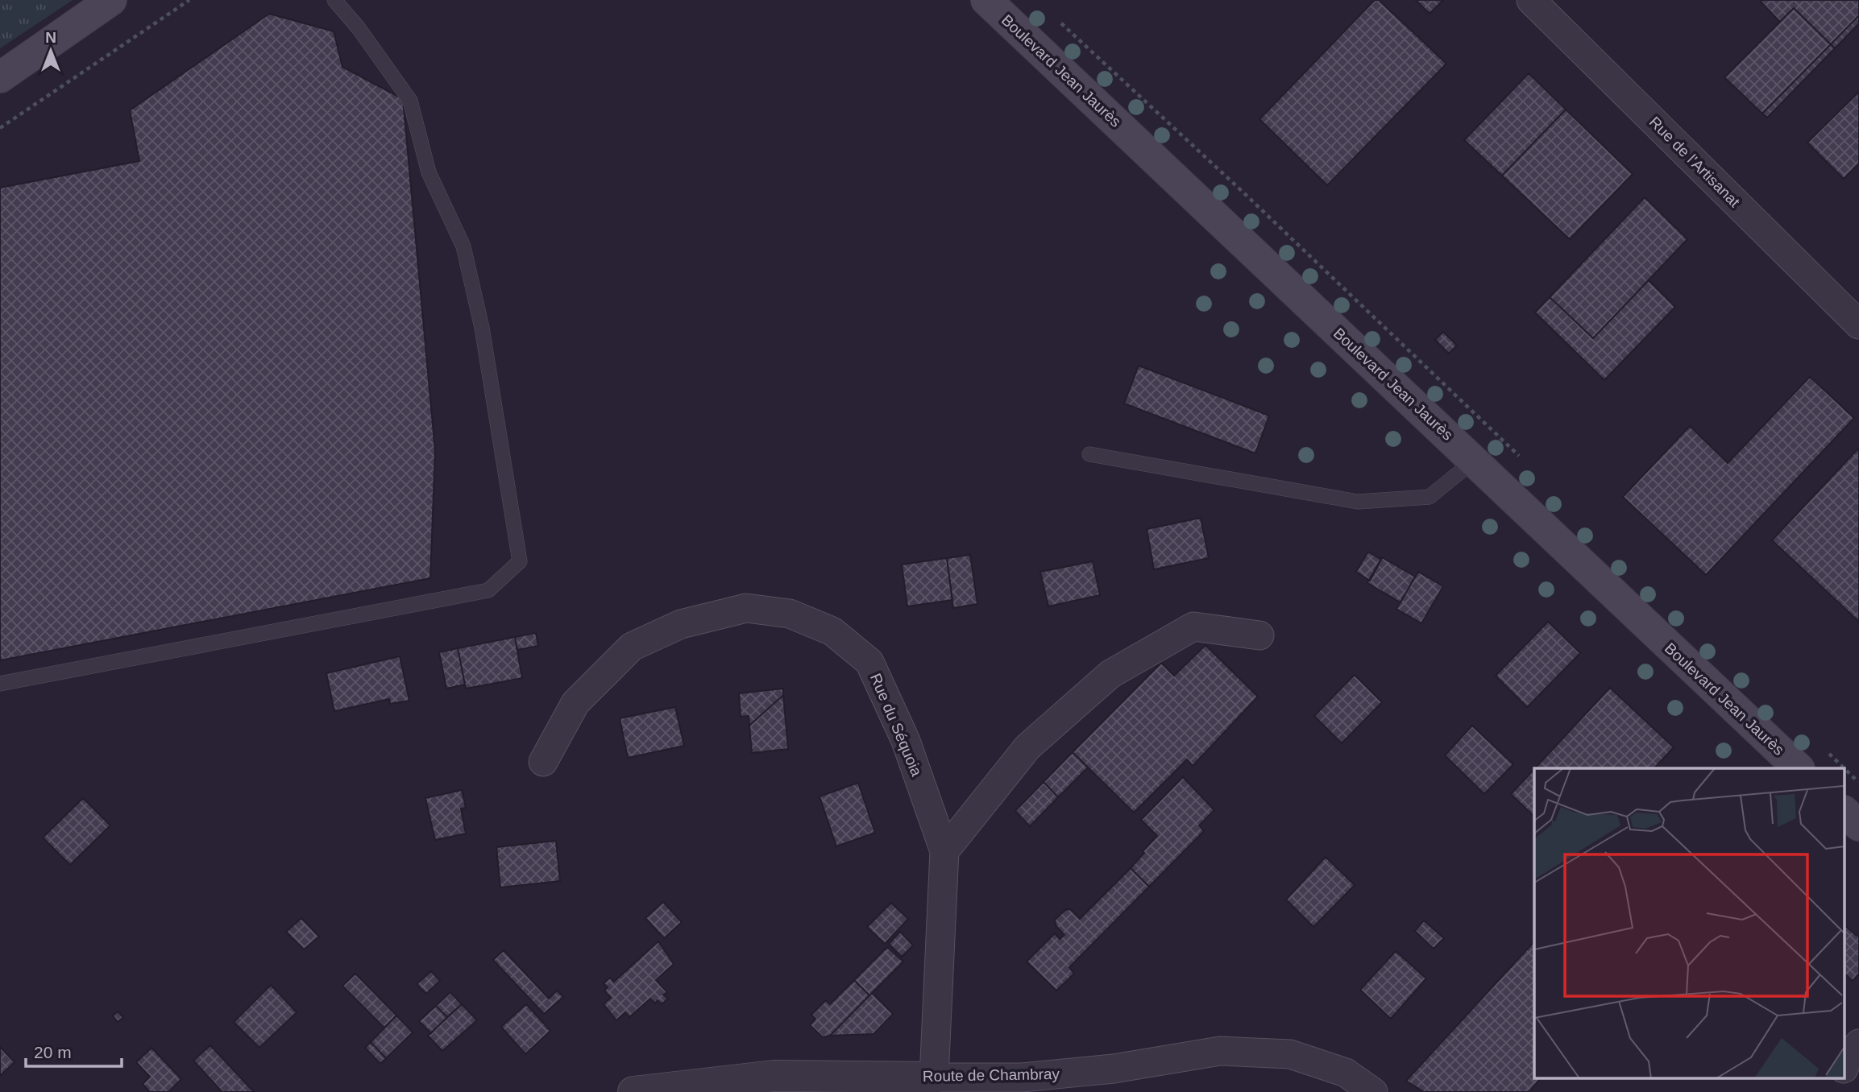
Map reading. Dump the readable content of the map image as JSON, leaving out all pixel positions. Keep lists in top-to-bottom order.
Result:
{
  "streets": {
    "main road": ["Boulevard Jean Jaurès"],
    "street": ["Rue de l'Artisanat", "Rue du Séquoia", "Route de Chambray"]
  },
  "crossings": [
    ["Rue du Séquoia", "Route de Chambray"]
  ],
  "scale_bar": "20 m",
  "north": "top"
}
